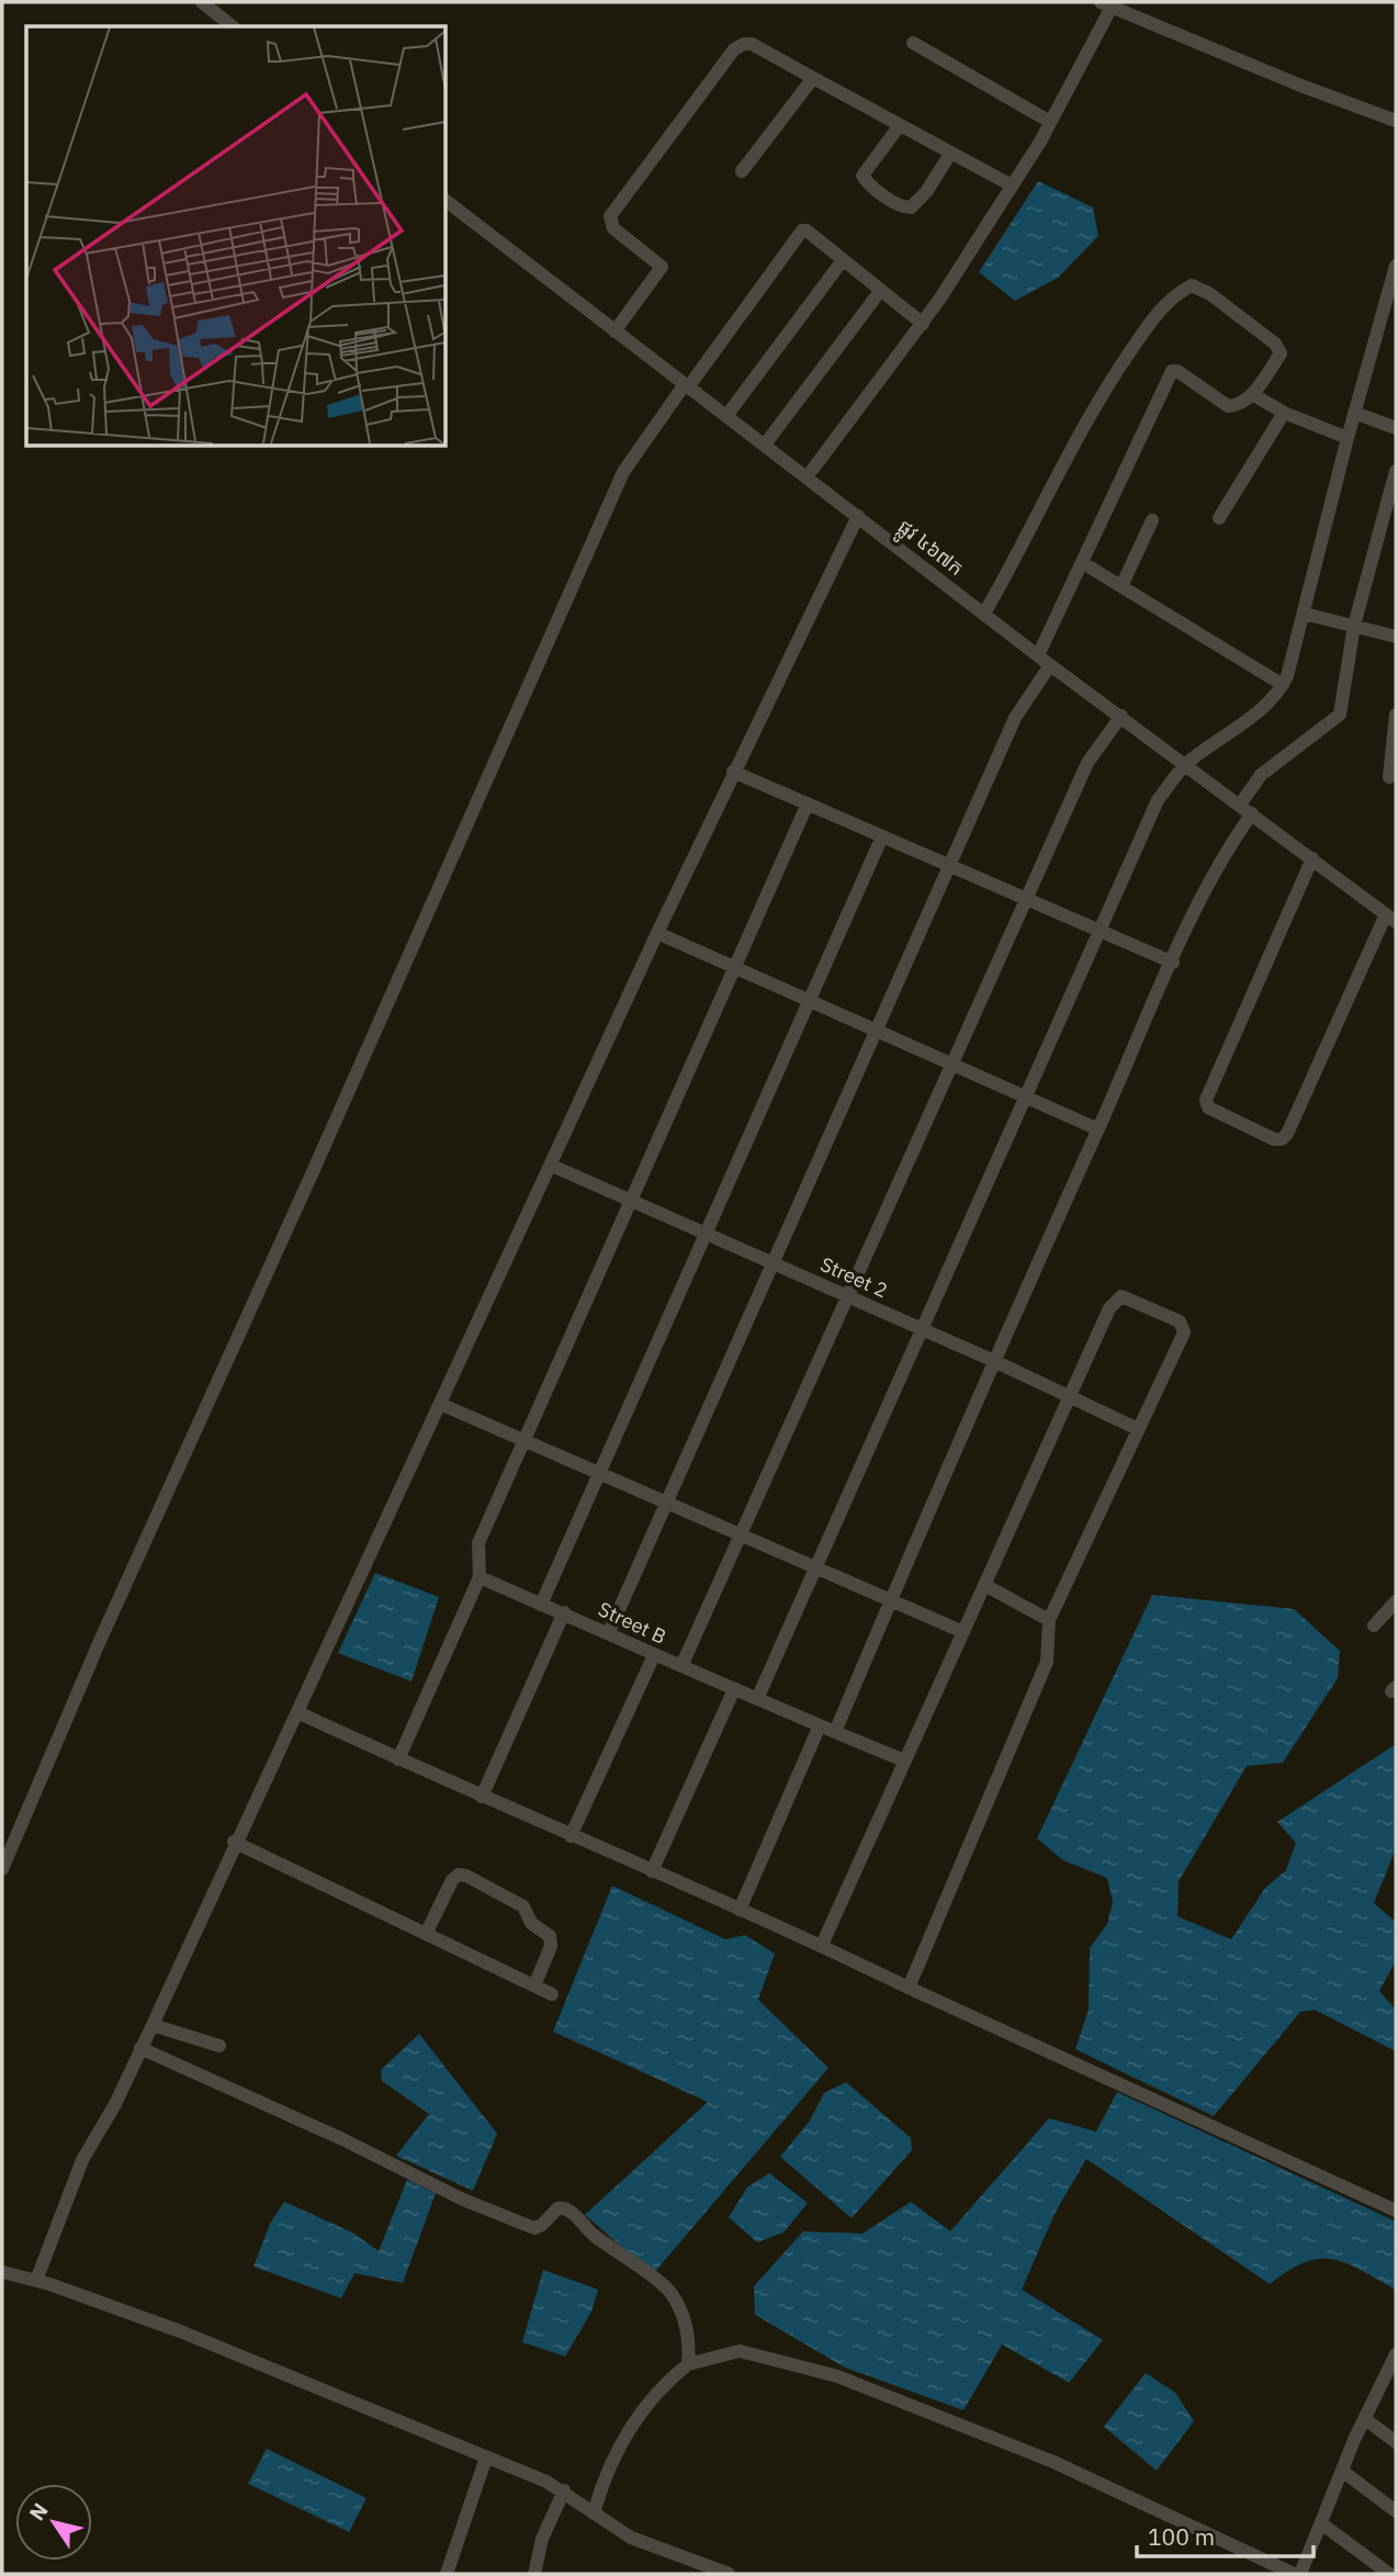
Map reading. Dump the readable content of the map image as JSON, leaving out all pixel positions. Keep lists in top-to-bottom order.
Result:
{
  "streets": {
    "street": ["ផ្លូវ ៤៦៧ក", "Street 2", "Street B"]
  },
  "scale_bar": "100 m",
  "north": "top left"
}
